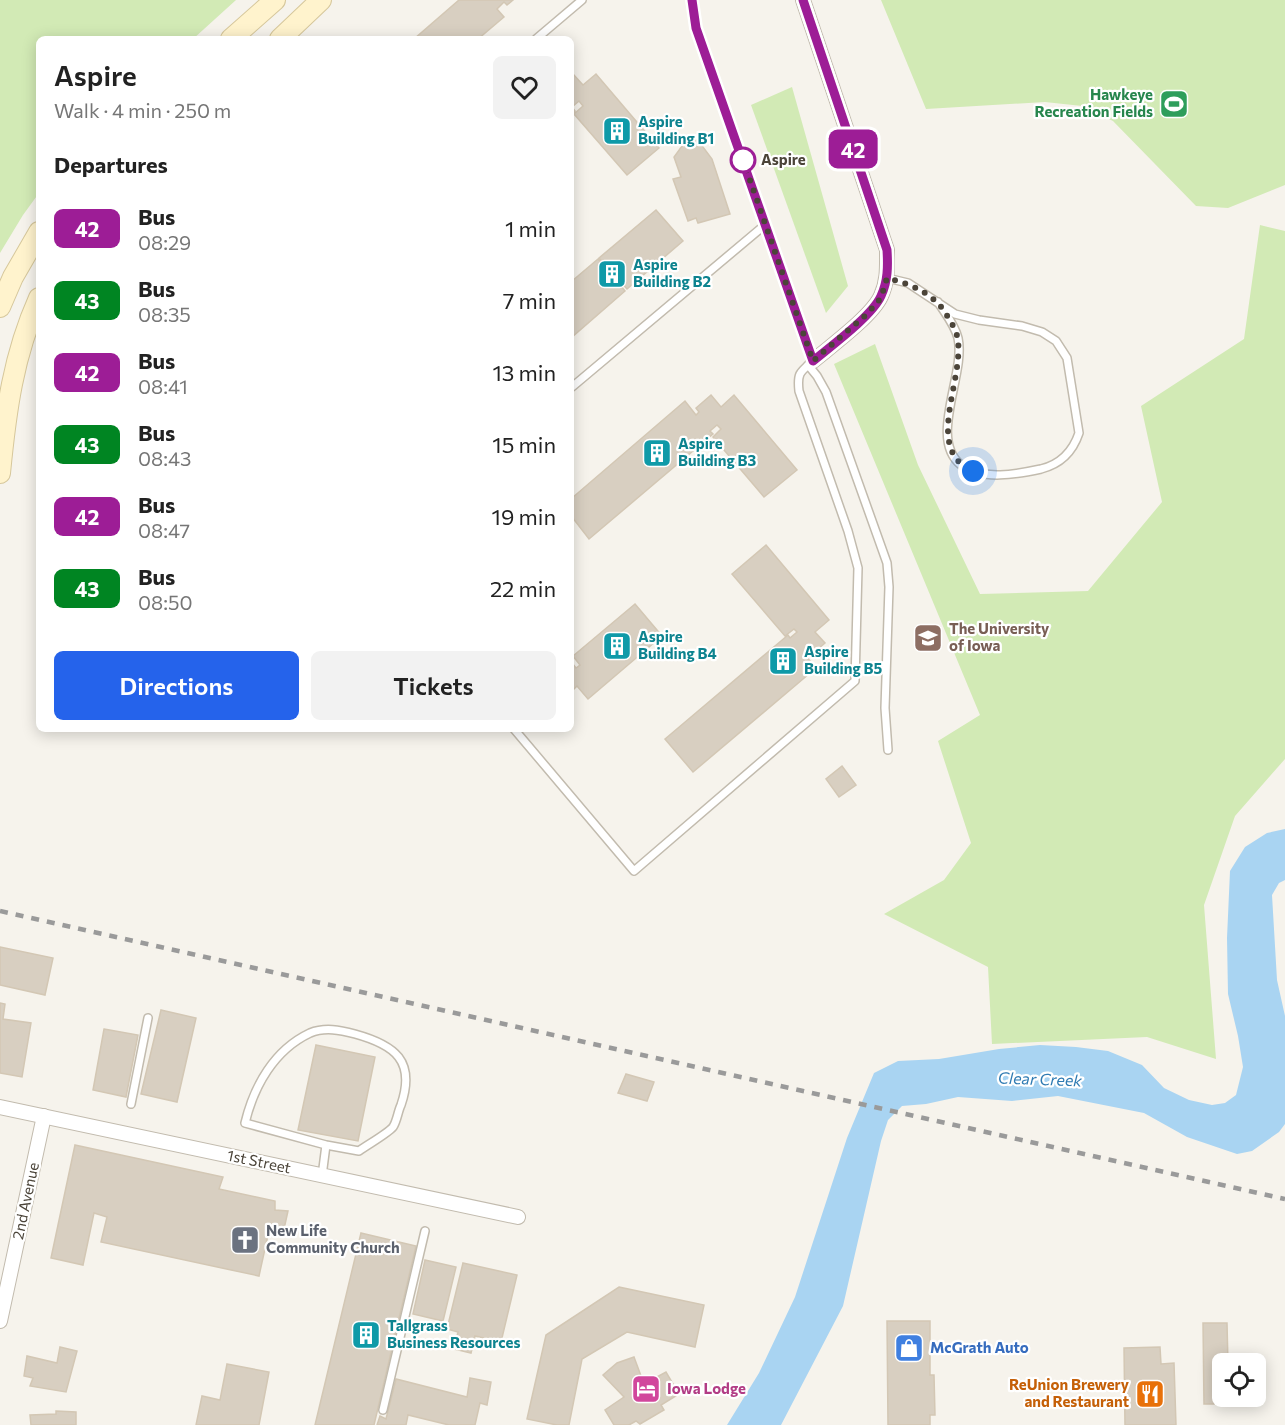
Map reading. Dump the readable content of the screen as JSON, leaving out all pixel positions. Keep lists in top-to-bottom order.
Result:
{
  "streets": {
    "street": ["1st Street", "2nd Avenue"]
  },
  "crossings": [
    ["1st Street", "2nd Avenue"]
  ],
  "water": ["Clear Creek"],
  "places": {
    "sports": ["Hawkeye Recreation Fields"],
    "building": [
      "Aspire Building B1",
      "Aspire Building B2",
      "Aspire Building B3",
      "Aspire Building B4",
      "Aspire Building B5",
      "Tallgrass Business Resources"
    ],
    "other": ["Aspire"],
    "school or university": ["The University of Iowa"],
    "church": ["New Life Community Church"],
    "shop": ["McGrath Auto"],
    "hotel": ["Iowa Lodge"],
    "restaurant": ["ReUnion Brewery and Restaurant"]
  },
  "lines": ["bus line 42"],
  "page": {
    "on_map": "42",
    "heading": [
      ["Aspire", "Walk · 4 min · 250 m"],
      "Departures"
    ],
    "list": [
      {
        "mark": "42",
        "name": "Bus",
        "note": "08:29",
        "value": "1 min"
      },
      {
        "mark": "43",
        "name": "Bus",
        "note": "08:35",
        "value": "7 min"
      },
      {
        "mark": "42",
        "name": "Bus",
        "note": "08:41",
        "value": "13 min"
      },
      {
        "mark": "43",
        "name": "Bus",
        "note": "08:43",
        "value": "15 min"
      },
      {
        "mark": "42",
        "name": "Bus",
        "note": "08:47",
        "value": "19 min"
      },
      {
        "mark": "43",
        "name": "Bus",
        "note": "08:50",
        "value": "22 min"
      }
    ],
    "buttons": ["Directions", "Tickets"]
  }
}
